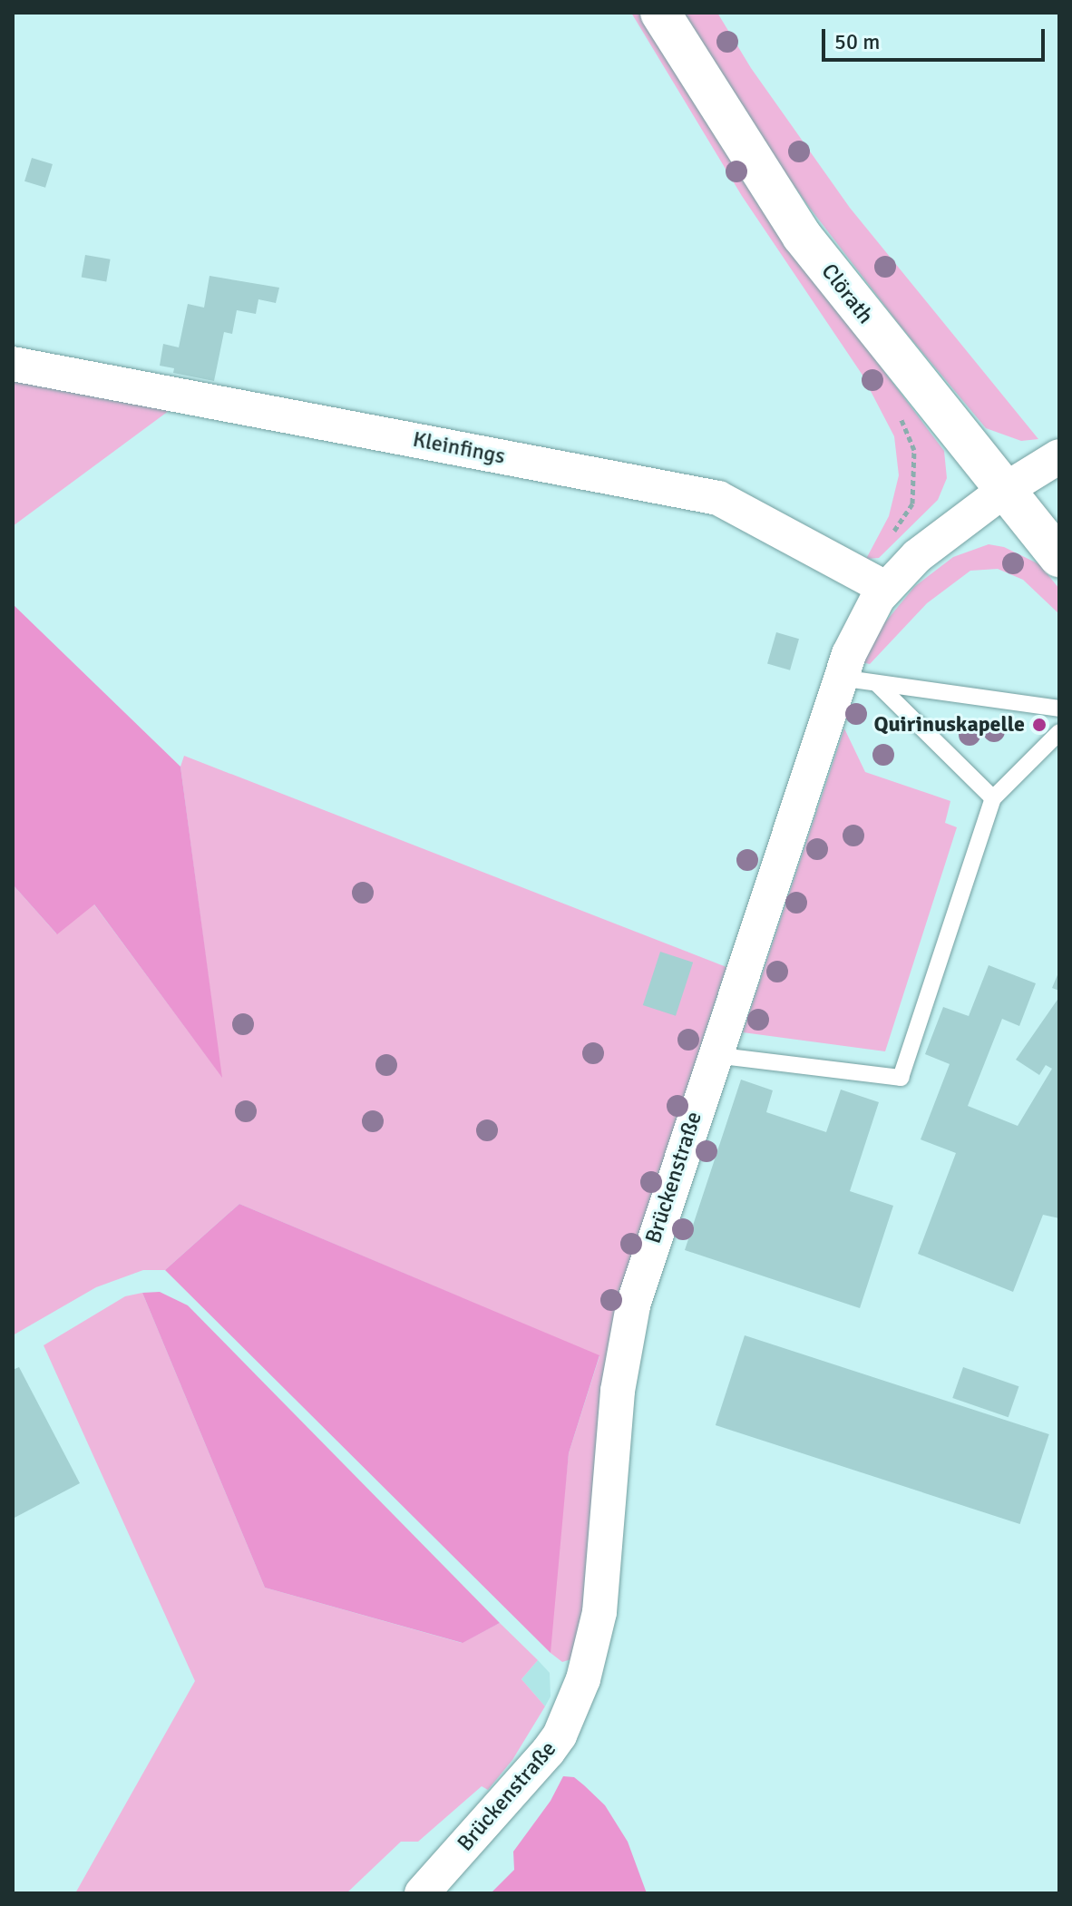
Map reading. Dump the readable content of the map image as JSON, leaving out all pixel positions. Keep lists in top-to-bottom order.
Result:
{
  "streets": {
    "main road": ["Clörath"],
    "street": ["Kleinfings", "Brückenstraße"]
  },
  "crossings": [
    ["Clörath", "Brückenstraße"],
    ["Kleinfings", "Brückenstraße"]
  ],
  "places": ["Quirinuskapelle"],
  "scale_bar": "50 m"
}
